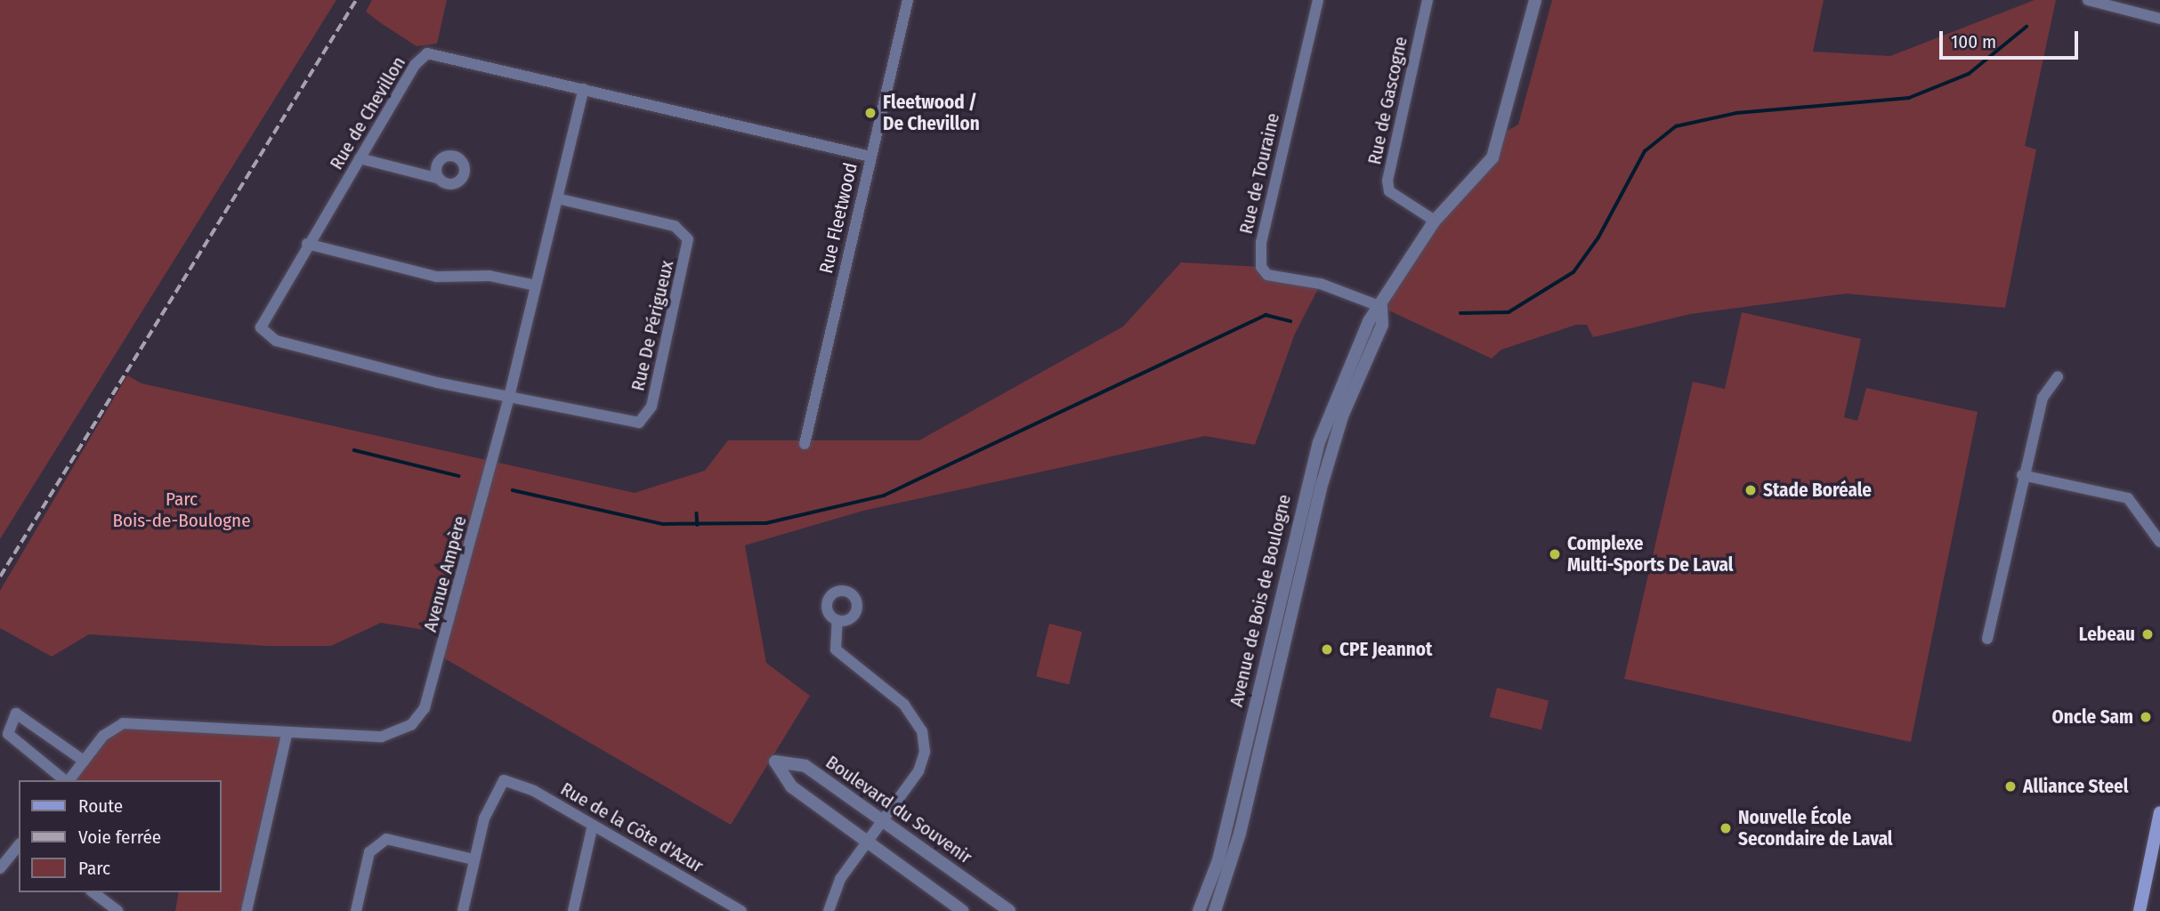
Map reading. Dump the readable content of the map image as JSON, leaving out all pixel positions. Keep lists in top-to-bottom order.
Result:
{
  "streets": {
    "street": [
      "Rue de Gascogne",
      "Rue de Chevillon",
      "Rue de Touraine",
      "Rue Fleetwood",
      "Rue De Périgueux",
      "Avenue Ampère",
      "Avenue de Bois de Boulogne",
      "Boulevard du Souvenir",
      "Rue de la Côte d'Azur"
    ]
  },
  "crossings": [
    ["Rue de Gascogne", "Avenue de Bois de Boulogne"],
    ["Rue de Chevillon", "Rue Fleetwood"],
    ["Rue de Chevillon", "Rue De Périgueux"],
    ["Rue de Chevillon", "Avenue Ampère"],
    ["Rue de Touraine", "Avenue de Bois de Boulogne"],
    ["Rue De Périgueux", "Avenue Ampère"]
  ],
  "parks": ["Parc Bois-de-Boulogne"],
  "places": [
    "Fleetwood / De Chevillon",
    "Stade Boréale",
    "Complexe Multi-Sports De Laval",
    "Lebeau",
    "CPE Jeannot",
    "Oncle Sam",
    "Alliance Steel",
    "Nouvelle École Secondaire de Laval"
  ],
  "legend": ["Route", "Voie ferrée", "Parc"],
  "scale_bar": "100 m"
}
